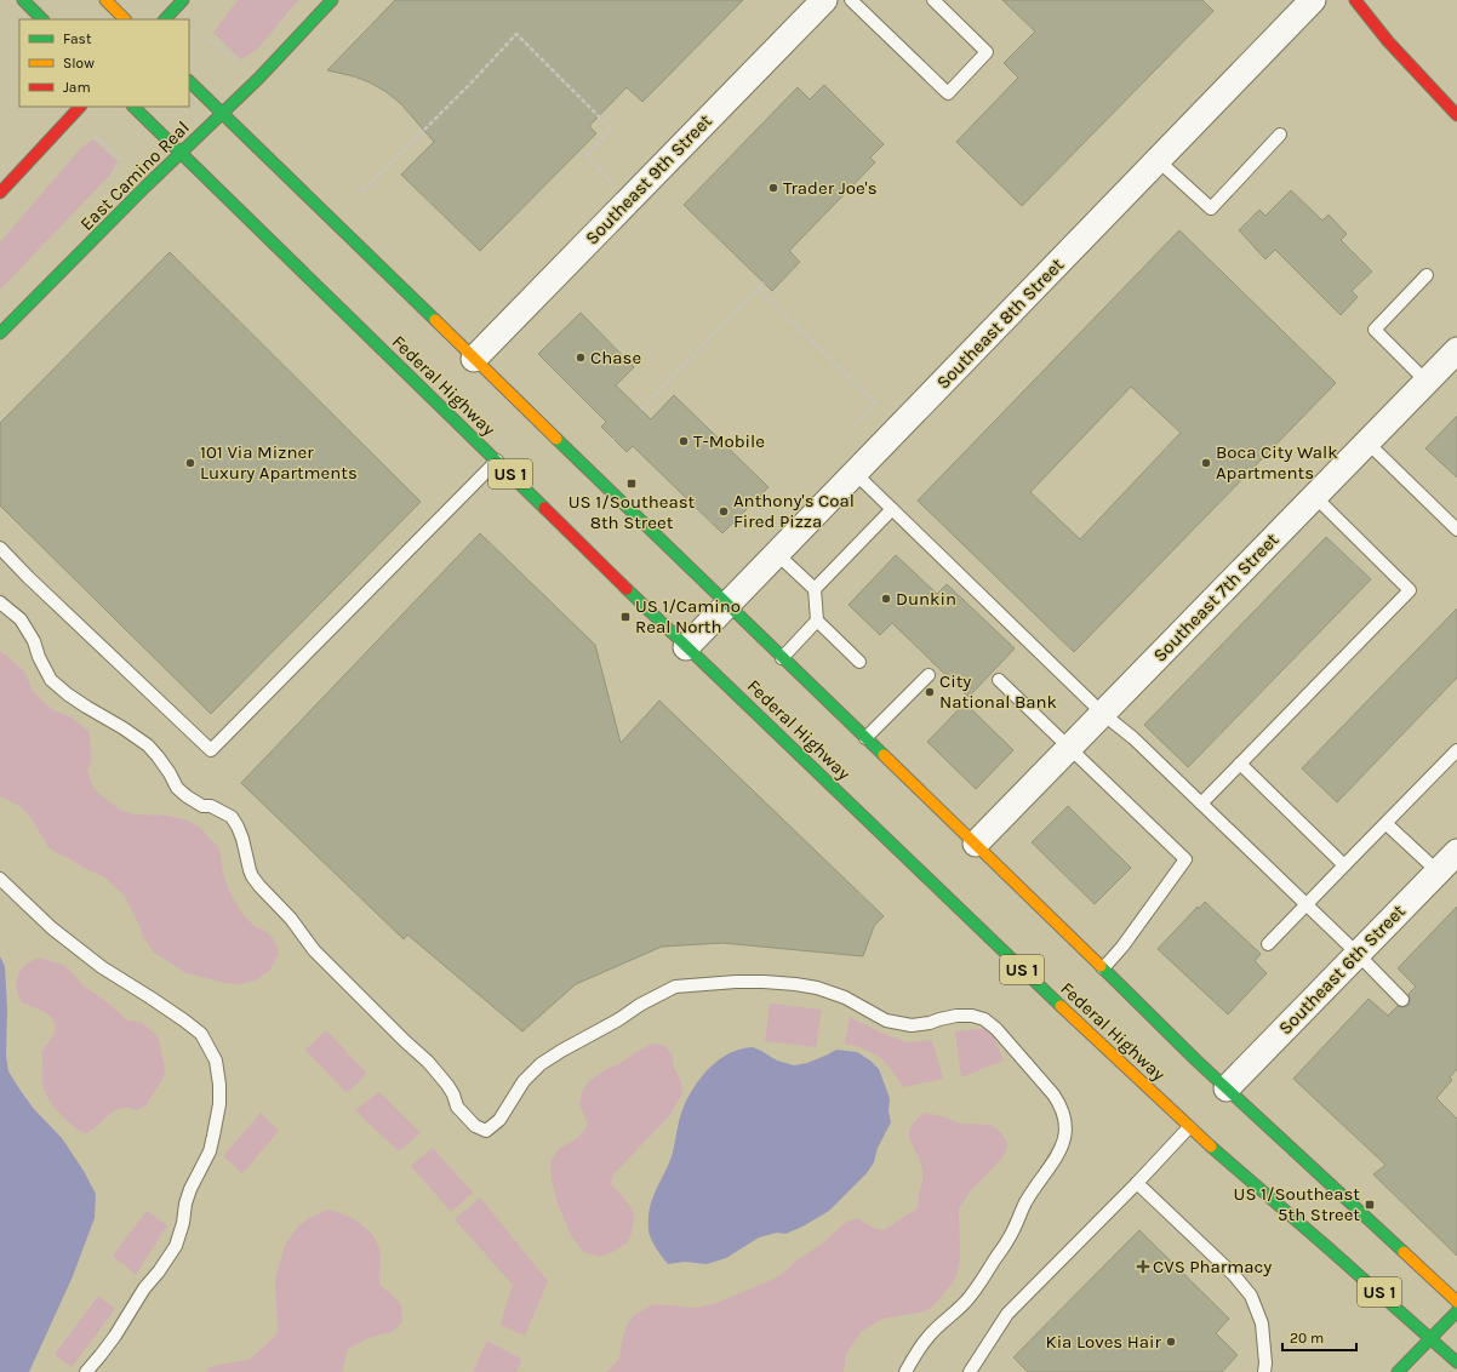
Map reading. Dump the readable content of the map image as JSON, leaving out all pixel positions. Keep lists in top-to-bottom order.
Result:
{
  "streets": {
    "main road": ["East Camino Real", "Federal Highway", "US 1"],
    "street": [
      "Southeast 9th Street",
      "Southeast 8th Street",
      "Southeast 7th Street",
      "Southeast 6th Street"
    ]
  },
  "crossings": [
    ["East Camino Real", "Federal Highway"],
    ["Southeast 9th Street", "Federal Highway"],
    ["Southeast 8th Street", "Federal Highway"],
    ["Federal Highway", "Southeast 7th Street"],
    ["Federal Highway", "Southeast 6th Street"]
  ],
  "places": {
    "other": [
      "Trader Joe's",
      "Chase",
      "T-Mobile",
      "101 Via Mizner Luxury Apartments",
      "Boca City Walk Apartments",
      "Anthony's Coal Fired Pizza",
      "Dunkin",
      "City National Bank",
      "Kia Loves Hair"
    ],
    "transit": ["US 1/Southeast 8th Street", "US 1/Camino Real North", "US 1/Southeast 5th Street"],
    "health": ["CVS Pharmacy"]
  },
  "legend": ["Fast", "Slow", "Jam"],
  "scale_bar": "20 m"
}
